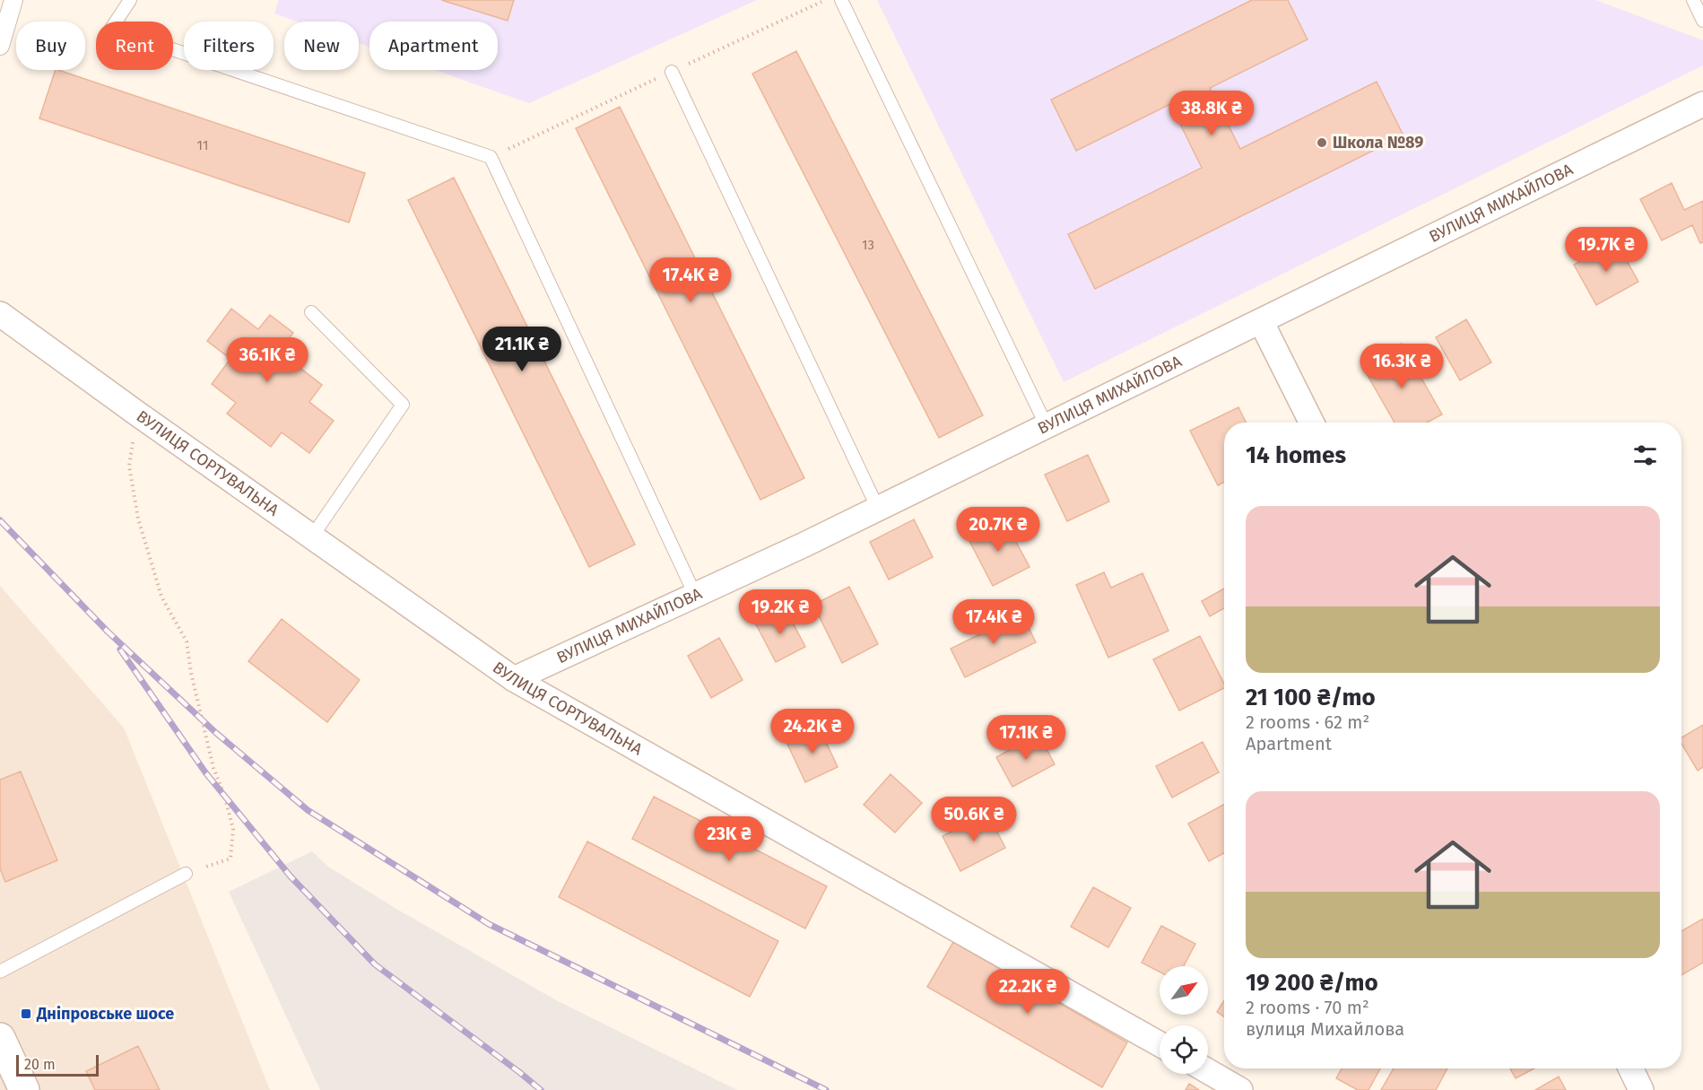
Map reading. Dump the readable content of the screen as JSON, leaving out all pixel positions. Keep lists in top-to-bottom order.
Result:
{
  "streets": {
    "street": ["ВУЛИЦЯ МИХАЙЛОВА", "ВУЛИЦЯ СОРТУВАЛЬНА"]
  },
  "crossings": [
    ["ВУЛИЦЯ МИХАЙЛОВА", "ВУЛИЦЯ СОРТУВАЛЬНА"]
  ],
  "places": {
    "other": ["Школа №89"],
    "transit": ["Дніпровське шосе"]
  },
  "house_numbers": ["11", "13"],
  "scale_bar": "20 m",
  "north": "top right",
  "page": {
    "chip": [
      "Buy",
      "Rent",
      "Filters",
      "New",
      "Apartment"
    ],
    "price": [
      "38.8K ₴",
      "19.7K ₴",
      "17.4K ₴",
      "21.1K ₴",
      "36.1K ₴",
      "16.3K ₴",
      "20.7K ₴",
      "19.2K ₴",
      "17.4K ₴",
      "24.2K ₴",
      "17.1K ₴",
      "50.6K ₴",
      "23K ₴",
      "22.2K ₴"
    ],
    "heading": "14 homes",
    "list": [
      {
        "name": "21 100 ₴/mo",
        "note": "2 rooms · 62 m² · Apartment"
      },
      {
        "name": "19 200 ₴/mo",
        "note": "2 rooms · 70 m² · вулиця Михайлова"
      }
    ],
    "scale": "20 m"
  }
}
